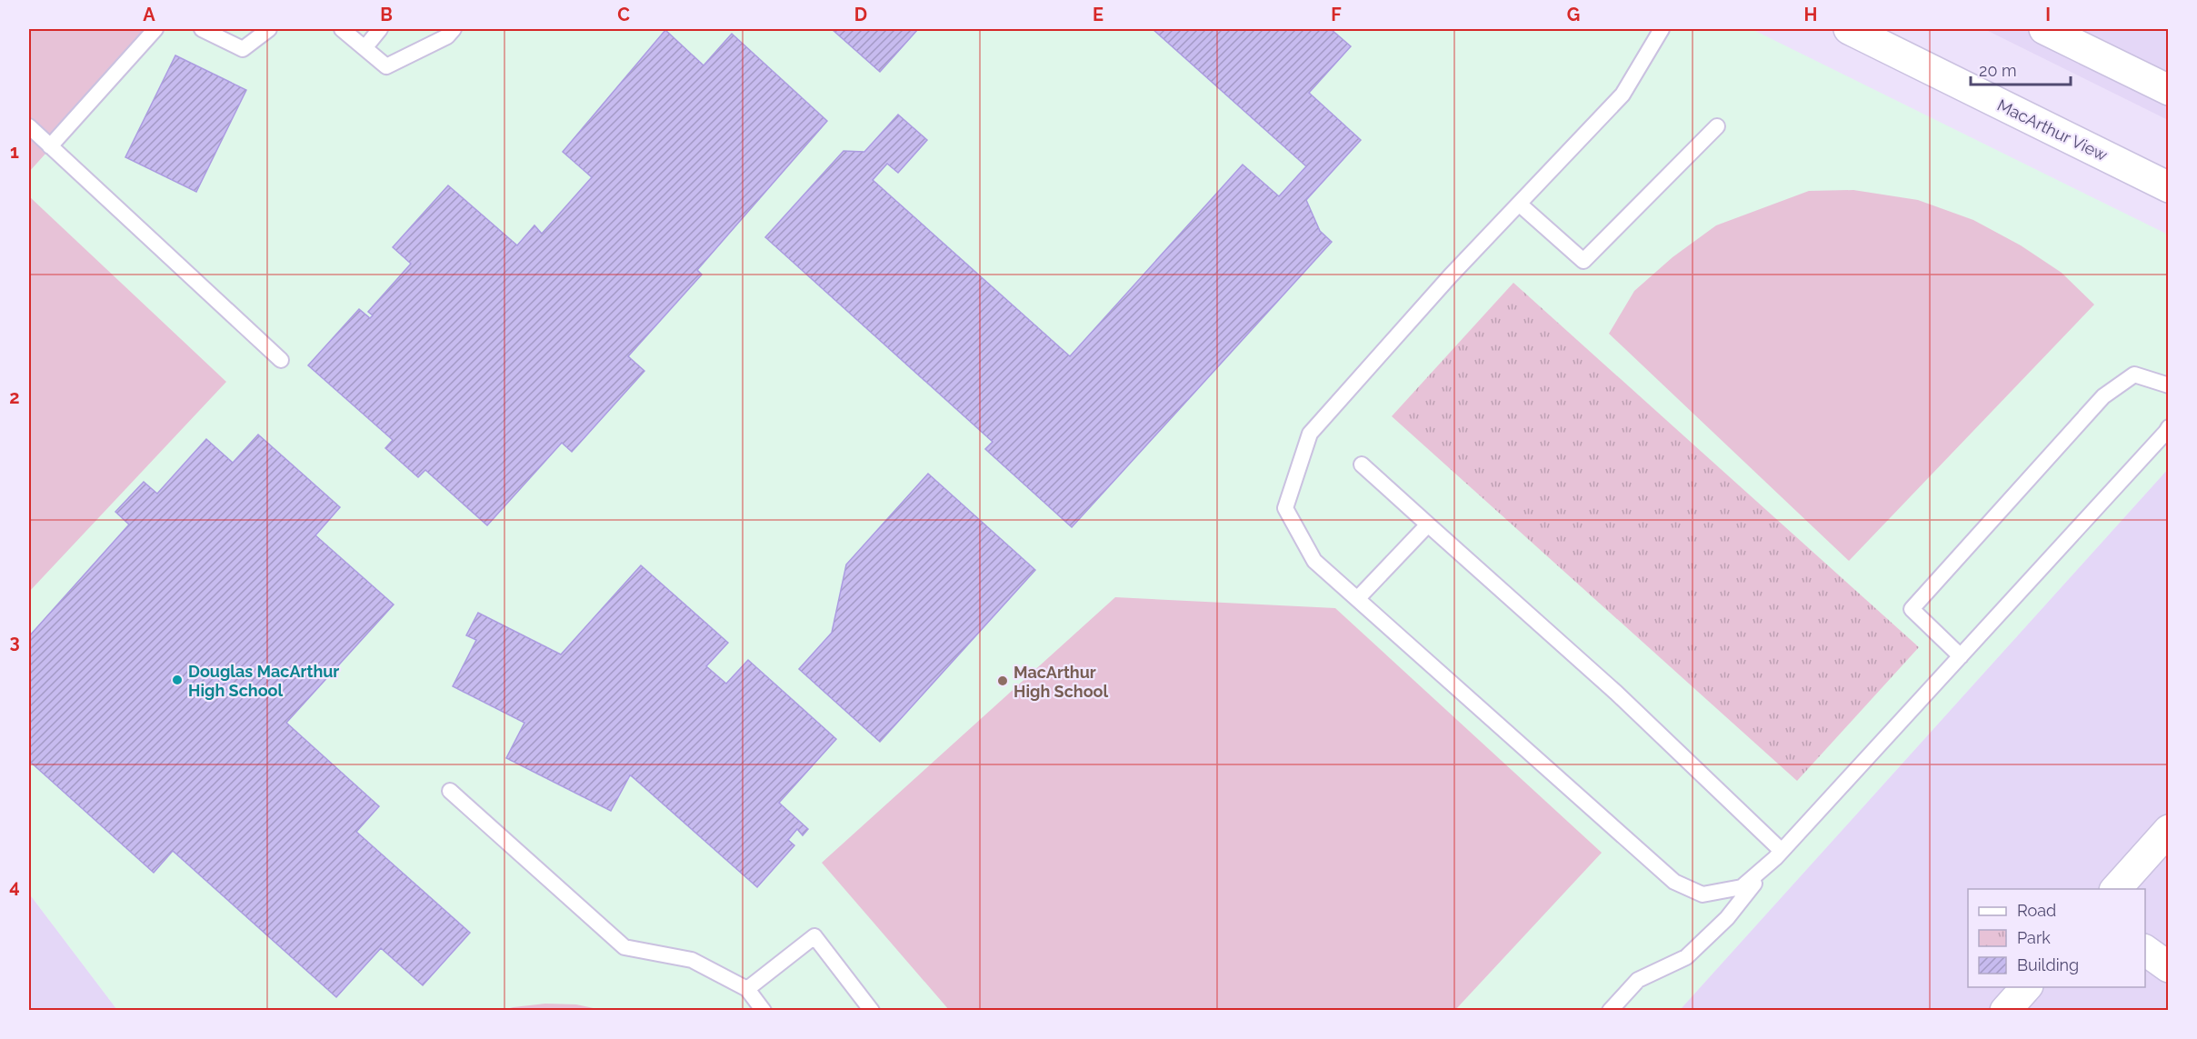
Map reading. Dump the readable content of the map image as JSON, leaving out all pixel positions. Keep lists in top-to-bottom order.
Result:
{
  "streets": {
    "street": ["MacArthur View"]
  },
  "places": ["Douglas MacArthur High School", "MacArthur High School"],
  "legend": ["Road", "Park", "Building"],
  "scale_bar": "20 m",
  "grid": {
    "columns": [
      "A",
      "B",
      "C",
      "D",
      "E",
      "F",
      "G",
      "H",
      "I"
    ],
    "rows": [
      "1",
      "2",
      "3",
      "4"
    ]
  }
}
